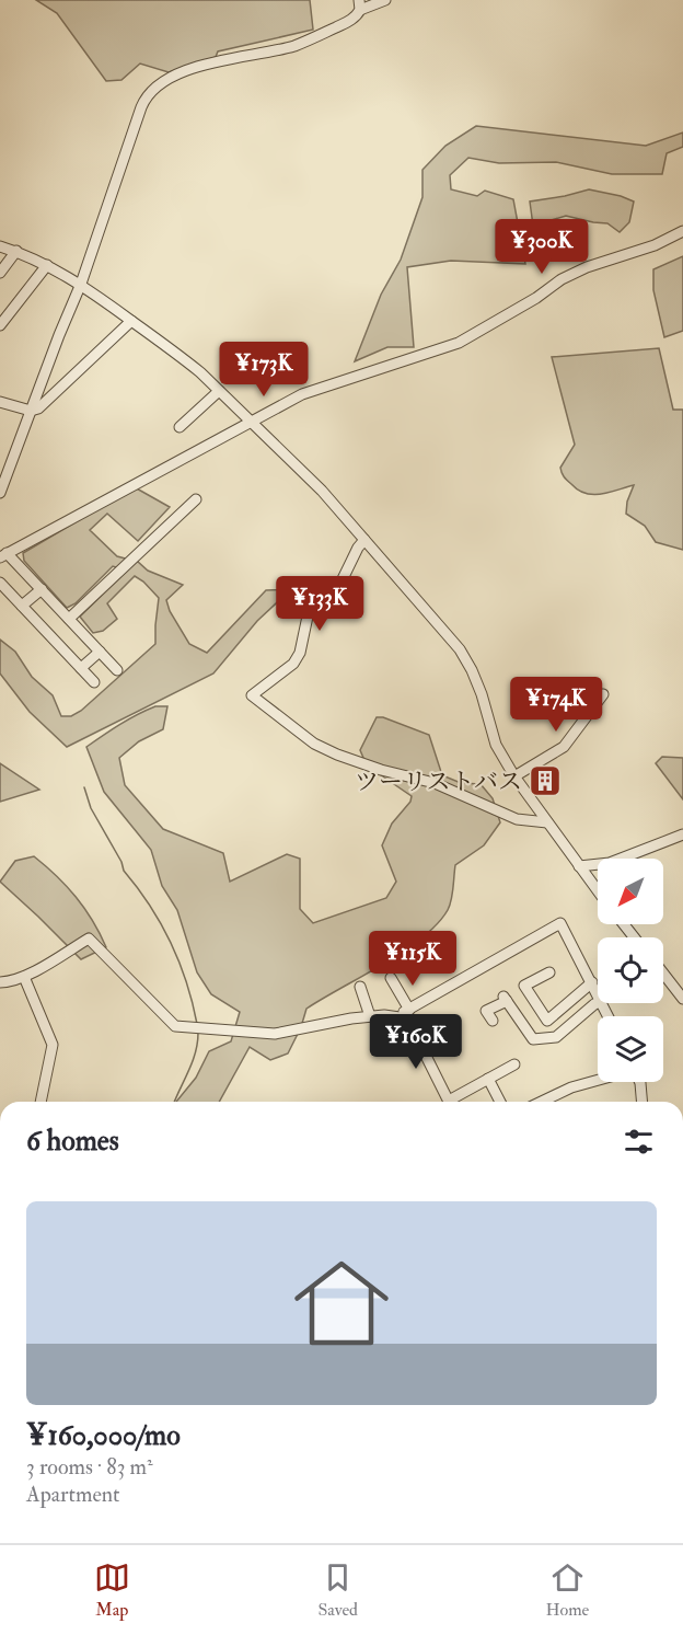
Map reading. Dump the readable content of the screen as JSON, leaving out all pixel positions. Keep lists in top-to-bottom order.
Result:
{
  "places": {
    "building": ["ツーリストバス"]
  },
  "north": "bottom left",
  "page": {
    "price": [
      "¥300K",
      "¥173K",
      "¥133K",
      "¥174K",
      "¥115K",
      "¥160K"
    ],
    "heading": "6 homes",
    "list": [
      {
        "name": "¥160,000/mo",
        "note": "3 rooms · 83 m² · Apartment"
      }
    ],
    "tabs": ["Map", "Saved", "Home"]
  }
}
